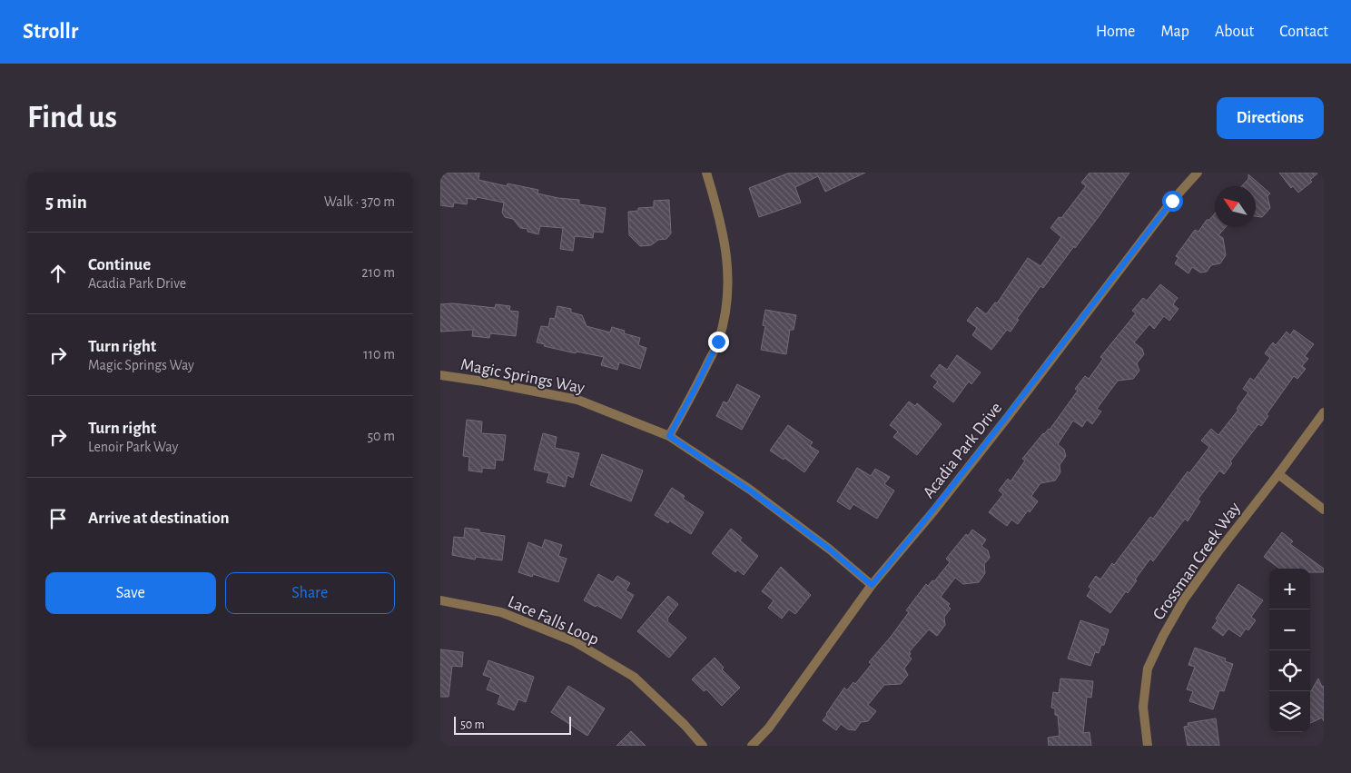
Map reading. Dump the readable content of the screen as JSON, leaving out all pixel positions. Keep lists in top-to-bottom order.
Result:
{
  "streets": {
    "street": [
      "Magic Springs Way",
      "Acadia Park Drive",
      "Crossman Creek Way",
      "Lace Falls Loop"
    ]
  },
  "crossings": [
    ["Magic Springs Way", "Acadia Park Drive"]
  ],
  "scale_bar": "50 m",
  "north": "top left",
  "page": {
    "header": "Strollr",
    "nav": [
      "Home",
      "Map",
      "About",
      "Contact"
    ],
    "buttons": [
      "Directions",
      ["Save", "Share"]
    ],
    "title": "Find us",
    "heading": ["5 min", "Walk · 370 m"],
    "list": [
      ["Continue", "Acadia Park Drive", "210 m"],
      ["Turn right", "Magic Springs Way", "110 m"],
      ["Turn right", "Lenoir Park Way", "50 m"],
      "Arrive at destination"
    ],
    "map_buttons": ["+", "−"],
    "scale": "50 m"
  }
}
